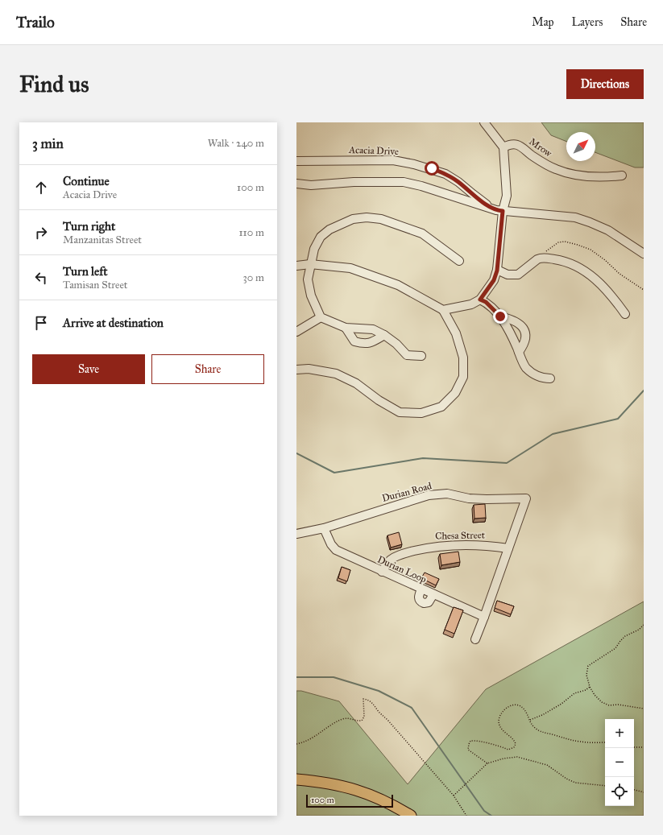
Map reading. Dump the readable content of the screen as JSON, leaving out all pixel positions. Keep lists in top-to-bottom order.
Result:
{
  "streets": {
    "street": [
      "Mrow",
      "Acacia Drive",
      "Durian Road",
      "Chesa Street",
      "Durian Loop"
    ]
  },
  "crossings": [
    ["Durian Road", "Chesa Street"],
    ["Durian Road", "Durian Loop"],
    ["Chesa Street", "Durian Loop"]
  ],
  "scale_bar": "100 m",
  "north": "top right",
  "page": {
    "header": "Trailo",
    "nav": ["Map", "Layers", "Share"],
    "buttons": [
      "Directions",
      ["Save", "Share"]
    ],
    "title": "Find us",
    "heading": ["3 min", "Walk · 240 m"],
    "list": [
      ["Continue", "Acacia Drive", "100 m"],
      ["Turn right", "Manzanitas Street", "110 m"],
      ["Turn left", "Tamisan Street", "30 m"],
      "Arrive at destination"
    ],
    "map_buttons": ["+", "−"],
    "scale": "100 m"
  }
}
